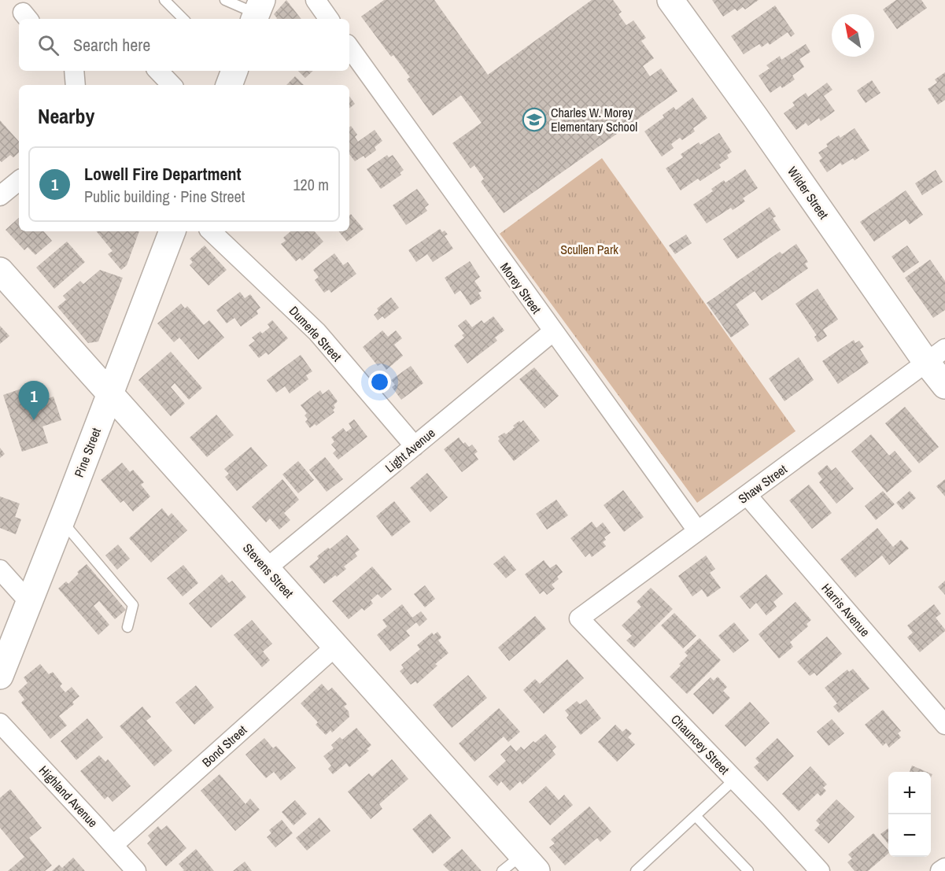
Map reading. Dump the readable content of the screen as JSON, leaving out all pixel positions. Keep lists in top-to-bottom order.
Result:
{
  "streets": {
    "street": [
      "Wilder Street",
      "Morey Street",
      "Dumerle Street",
      "Light Avenue",
      "Pine Street",
      "Shaw Street",
      "Stevens Street",
      "Harris Avenue",
      "Chauncey Street",
      "Bond Street",
      "Highland Avenue"
    ]
  },
  "crossings": [
    ["Wilder Street", "Shaw Street"],
    ["Morey Street", "Light Avenue"],
    ["Morey Street", "Shaw Street"],
    ["Dumerle Street", "Light Avenue"],
    ["Light Avenue", "Stevens Street"],
    ["Pine Street", "Stevens Street"],
    ["Shaw Street", "Harris Avenue"],
    ["Shaw Street", "Chauncey Street"],
    ["Stevens Street", "Bond Street"],
    ["Bond Street", "Highland Avenue"]
  ],
  "parks": ["Scullen Park"],
  "places": {
    "school or university": ["Charles W. Morey Elementary School"]
  },
  "north": "top left",
  "page": {
    "search": "Search here",
    "heading": "Nearby",
    "list": [
      {
        "mark": "1",
        "name": "Lowell Fire Department",
        "note": "Public building · Pine Street",
        "value": "120 m"
      }
    ],
    "pins": "1",
    "map_buttons": ["+", "−"]
  }
}
